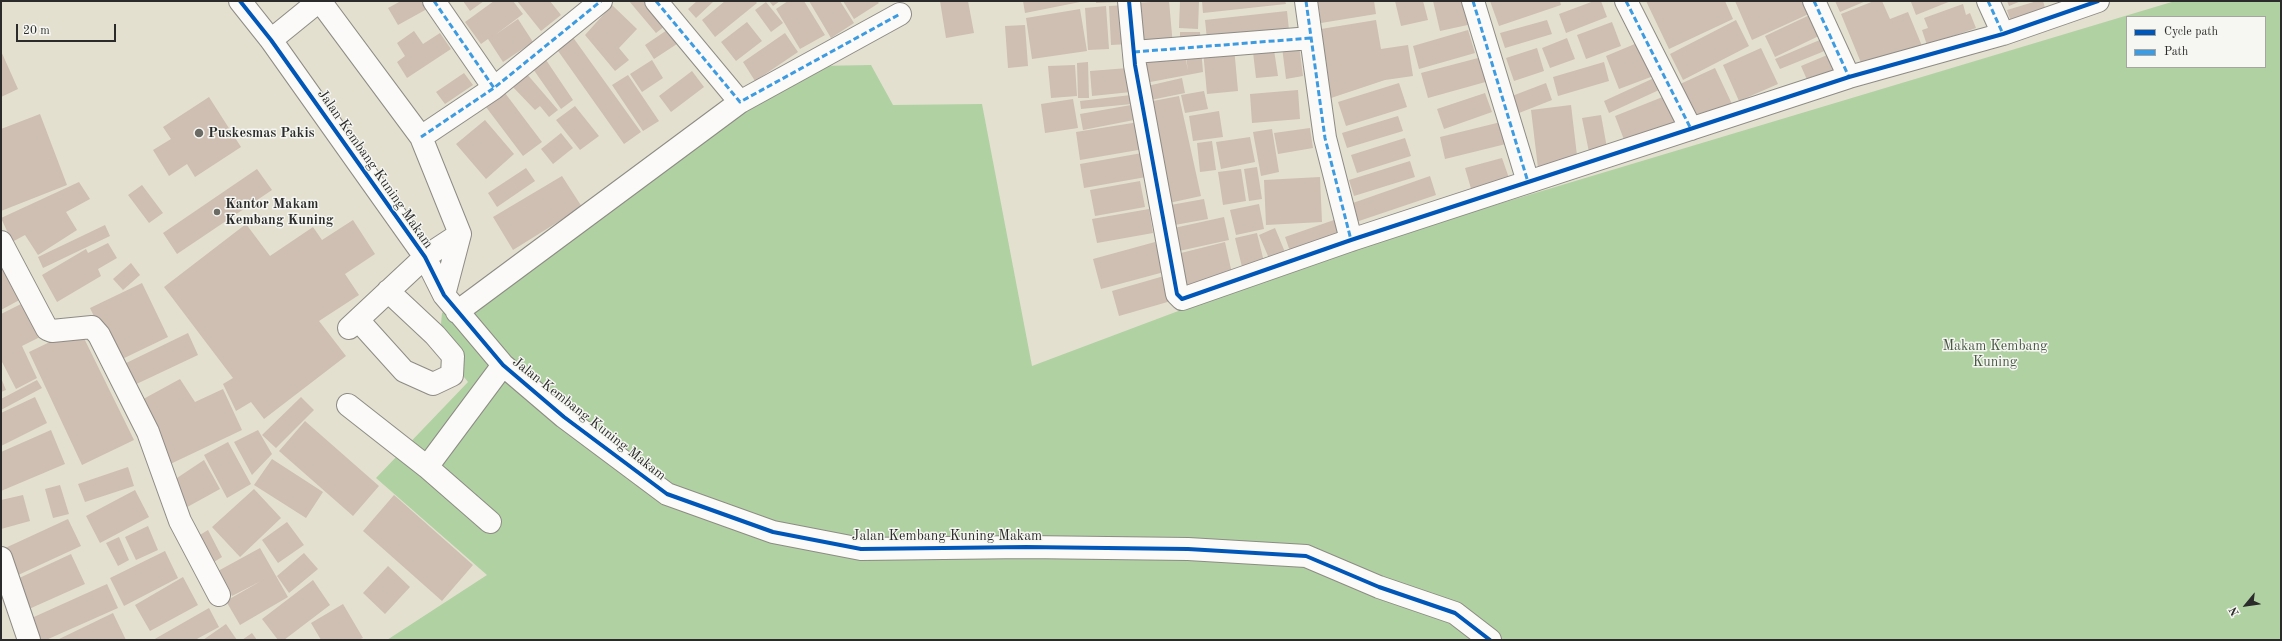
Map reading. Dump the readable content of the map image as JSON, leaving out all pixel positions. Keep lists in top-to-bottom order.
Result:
{
  "streets": {
    "street": ["Jalan Kembang Kuning Makam"]
  },
  "parks": ["Makam Kembang Kuning"],
  "places": ["Puskesmas Pakis", "Kantor Makam Kembang Kuning"],
  "legend": ["Cycle path", "Path"],
  "scale_bar": "20 m",
  "north": "bottom left"
}
